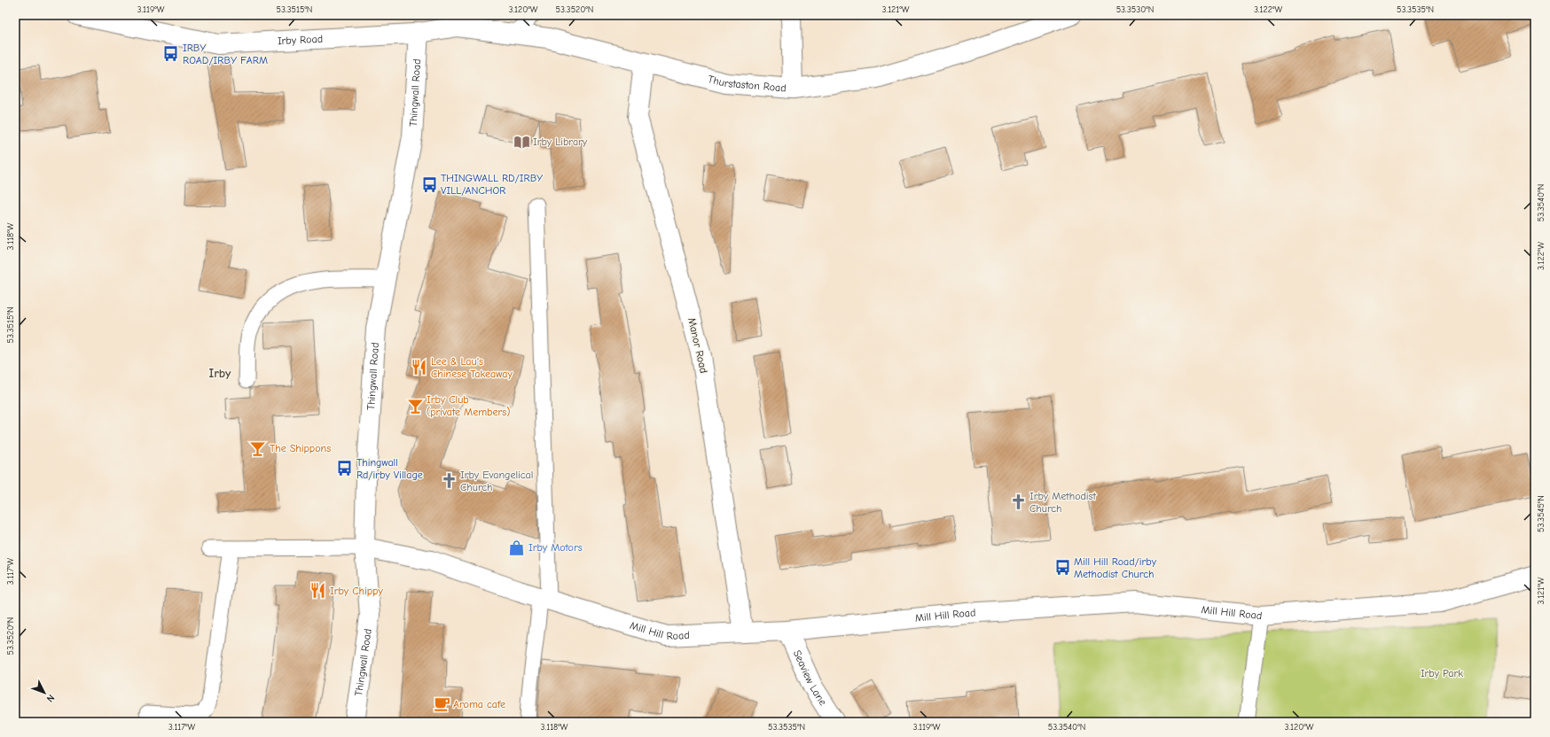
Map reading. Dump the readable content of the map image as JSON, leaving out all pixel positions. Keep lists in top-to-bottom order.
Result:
{
  "streets": {
    "street": [
      "Irby Road",
      "Thurstaston Road",
      "Thingwall Road",
      "Manor Road",
      "Mill Hill Road",
      "Seaview Lane"
    ]
  },
  "crossings": [
    ["Irby Road", "Thurstaston Road"],
    ["Irby Road", "Thingwall Road"],
    ["Thurstaston Road", "Thingwall Road"],
    ["Thurstaston Road", "Manor Road"],
    ["Thingwall Road", "Mill Hill Road"],
    ["Manor Road", "Mill Hill Road"],
    ["Mill Hill Road", "Seaview Lane"]
  ],
  "districts": ["Irby"],
  "parks": ["Irby Park"],
  "places": {
    "bus stop": [
      "IRBY ROAD/IRBY FARM",
      "THINGWALL RD/IRBY VILL/ANCHOR",
      "Thingwall Rd/irby Village",
      "Mill Hill Road/irby Methodist Church"
    ],
    "library": ["Irby Library"],
    "restaurant": ["Lee & Lau's Chinese Takeaway", "Irby Chippy"],
    "bar": ["Irby Club (private Members)", "The Shippons"],
    "church": ["Irby Evangelical Church", "Irby Methodist Church"],
    "shop": ["Irby Motors"],
    "cafe": ["Aroma cafe"]
  },
  "north": "bottom right",
  "coordinates": [
    "3.119°W",
    "53.3515°N",
    "3.120°W",
    "53.3520°N",
    "3.121°W",
    "53.3530°N",
    "3.122°W",
    "53.3535°N",
    "53.3540°N",
    "3.118°W",
    "53.3545°N",
    "3.117°W"
  ]
}
